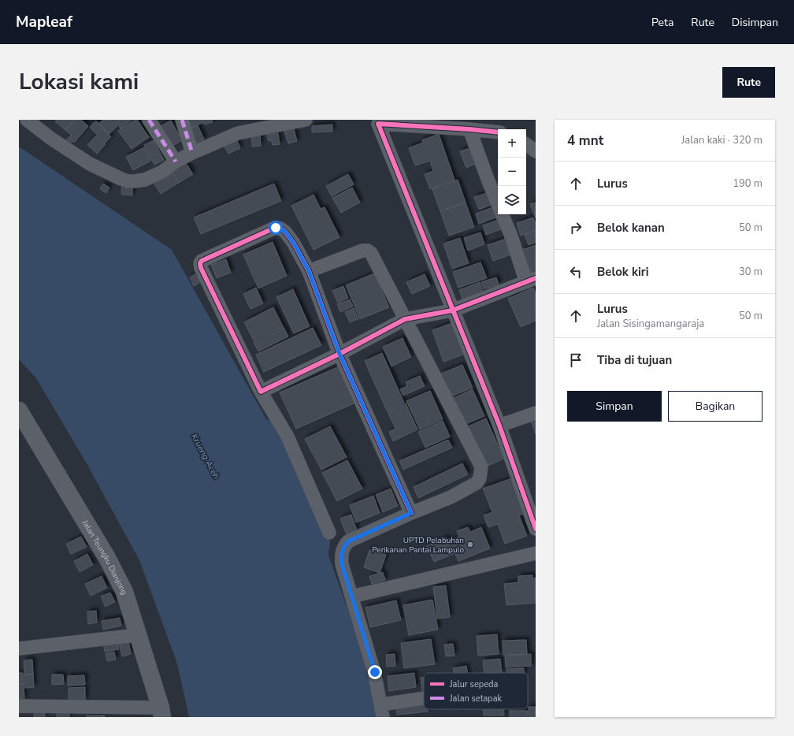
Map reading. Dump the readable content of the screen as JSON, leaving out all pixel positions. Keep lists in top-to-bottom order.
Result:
{
  "streets": {
    "street": ["Jalan Teungku Dianjong"]
  },
  "water": ["Krueng Aceh"],
  "places": ["UPTD Pelabuhan Perikanan Pantai Lampulo"],
  "legend": ["Jalur sepeda", "Jalan setapak"],
  "page": {
    "header": "Mapleaf",
    "nav": ["Peta", "Rute", "Disimpan"],
    "title": "Lokasi kami",
    "buttons": [
      "Rute",
      ["Simpan", "Bagikan"]
    ],
    "heading": ["4 mnt", "Jalan kaki · 320 m"],
    "map_buttons": ["+", "−"],
    "list": [
      ["Lurus", "190 m"],
      ["Belok kanan", "50 m"],
      ["Belok kiri", "30 m"],
      ["Lurus", "Jalan Sisingamangaraja", "50 m"],
      "Tiba di tujuan"
    ]
  }
}
